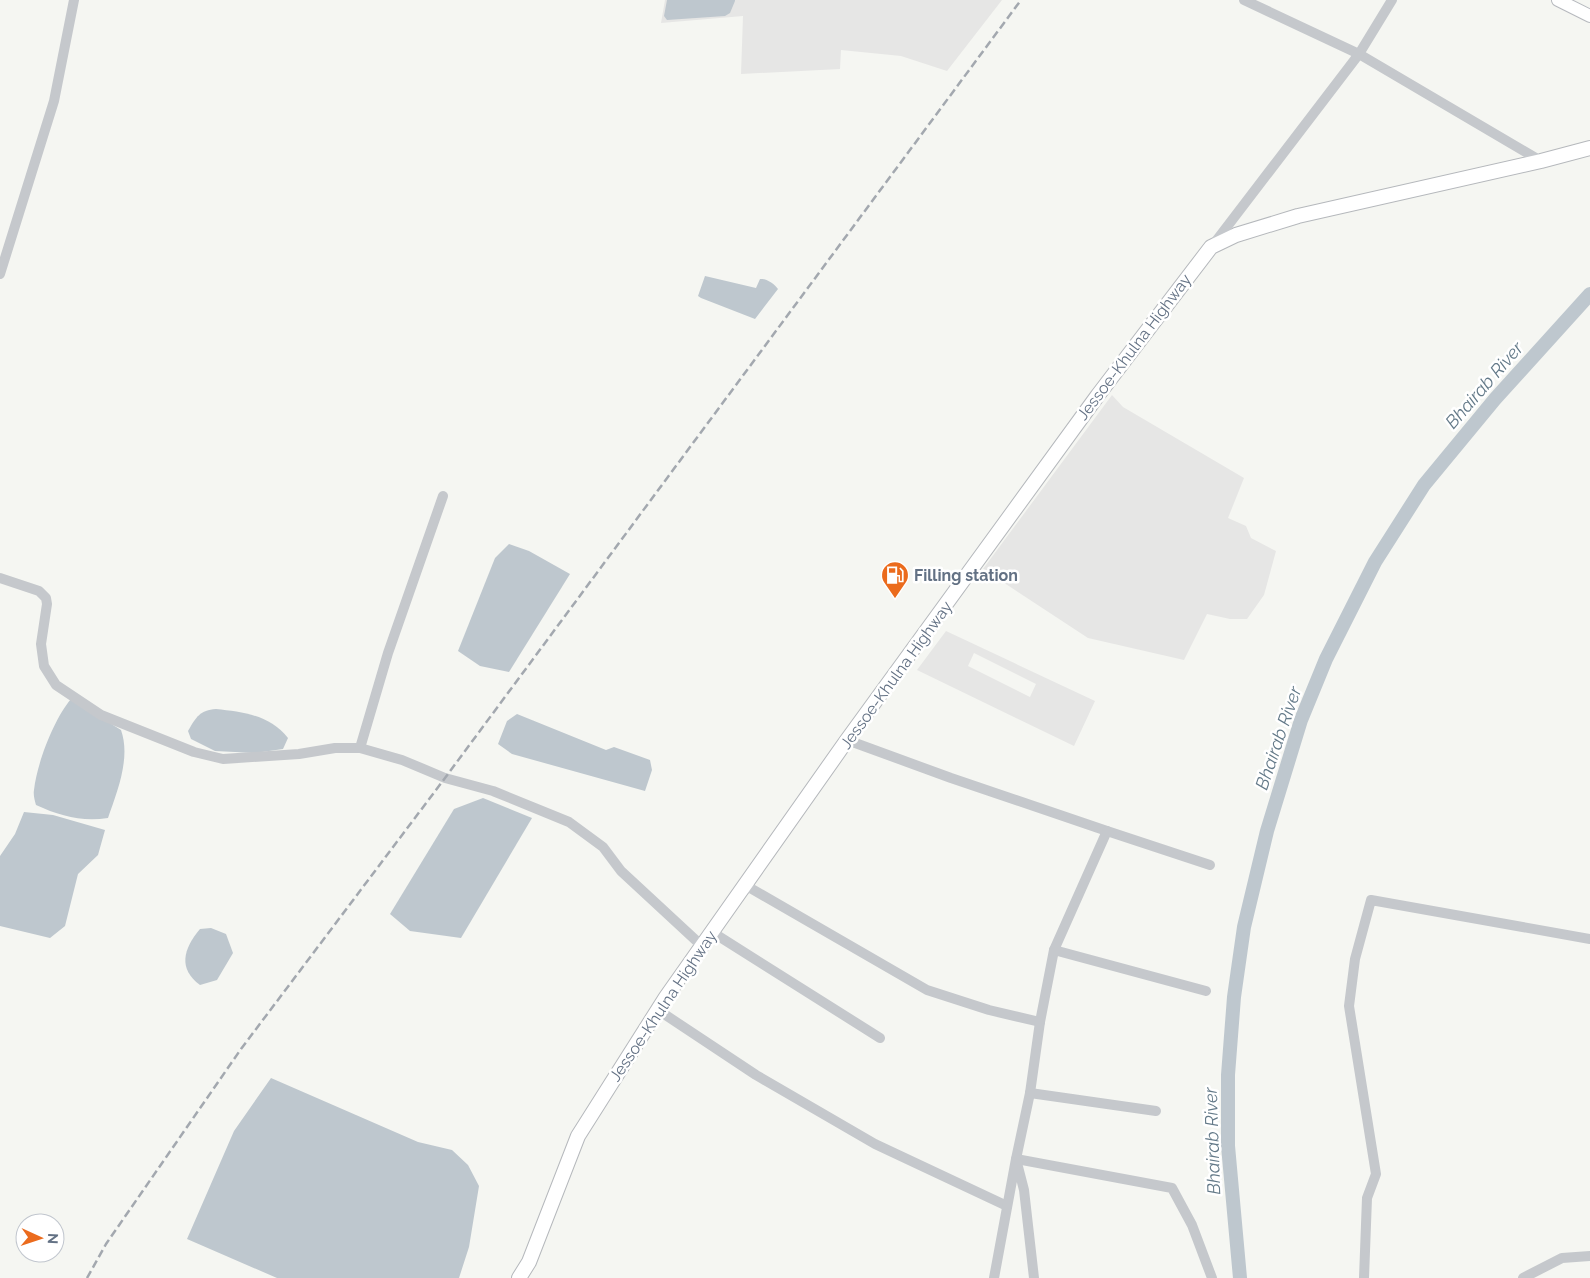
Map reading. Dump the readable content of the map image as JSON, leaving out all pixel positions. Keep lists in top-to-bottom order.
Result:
{
  "streets": {
    "highway": ["Jessoe-Khulna Highway"]
  },
  "water": ["Bhairab River"],
  "places": {
    "fuel station": ["Filling station"]
  },
  "north": "right"
}
